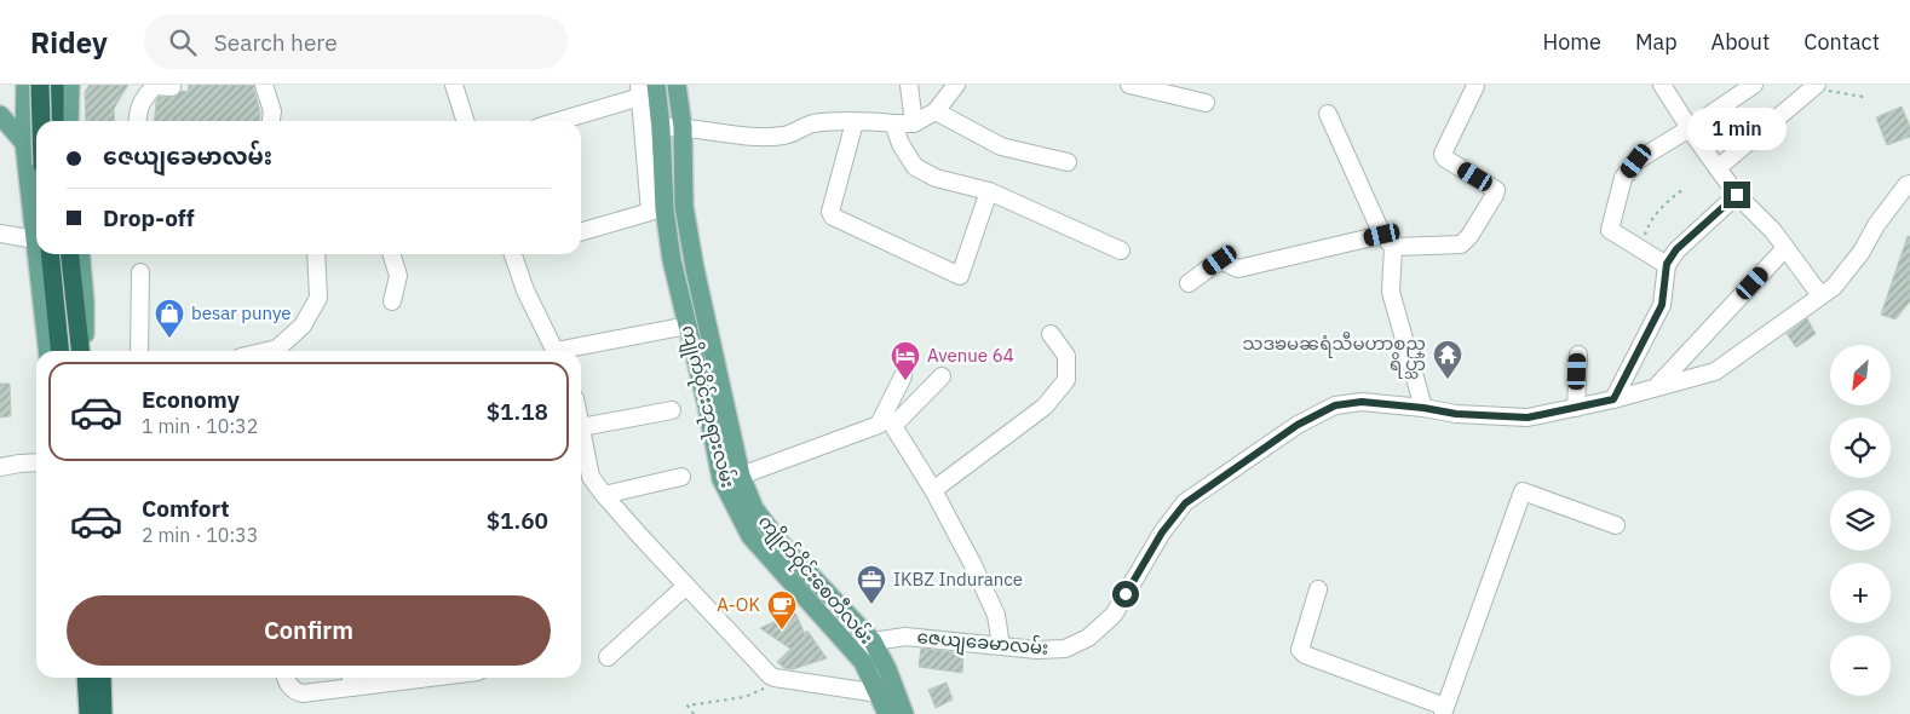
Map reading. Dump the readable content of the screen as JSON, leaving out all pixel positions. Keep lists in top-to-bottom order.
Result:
{
  "streets": {
    "main road": ["ကျိုက်ဝိုင်းဘုရားလမ်း", "ကျိုက်ဝိုင်းစေတီလမ်း"],
    "street": ["ဇေယျခေမာလမ်း"]
  },
  "crossings": [
    ["ကျိုက်ဝိုင်းစေတီလမ်း", "ဇေယျခေမာလမ်း"]
  ],
  "places": {
    "shop": ["besar punye"],
    "temple": ["သဒၶမၼရံသီမဟာစည္ ရိပ္သာ"],
    "hotel": ["Avenue 64"],
    "office": ["IKBZ Indurance"],
    "cafe": ["A-OK"]
  },
  "north": "bottom left",
  "page": {
    "header": "Ridey",
    "search": "Search here",
    "nav": [
      "Home",
      "Map",
      "About",
      "Contact"
    ],
    "bubble": "1 min",
    "banner": ["ဇေယျခေမာလမ်း", "Drop-off"],
    "map_buttons": ["+", "−"],
    "list": [
      {
        "name": "Economy",
        "note": "1 min · 10:32",
        "value": "$1.18"
      },
      {
        "name": "Comfort",
        "note": "2 min · 10:33",
        "value": "$1.60"
      }
    ],
    "buttons": "Confirm"
  }
}
